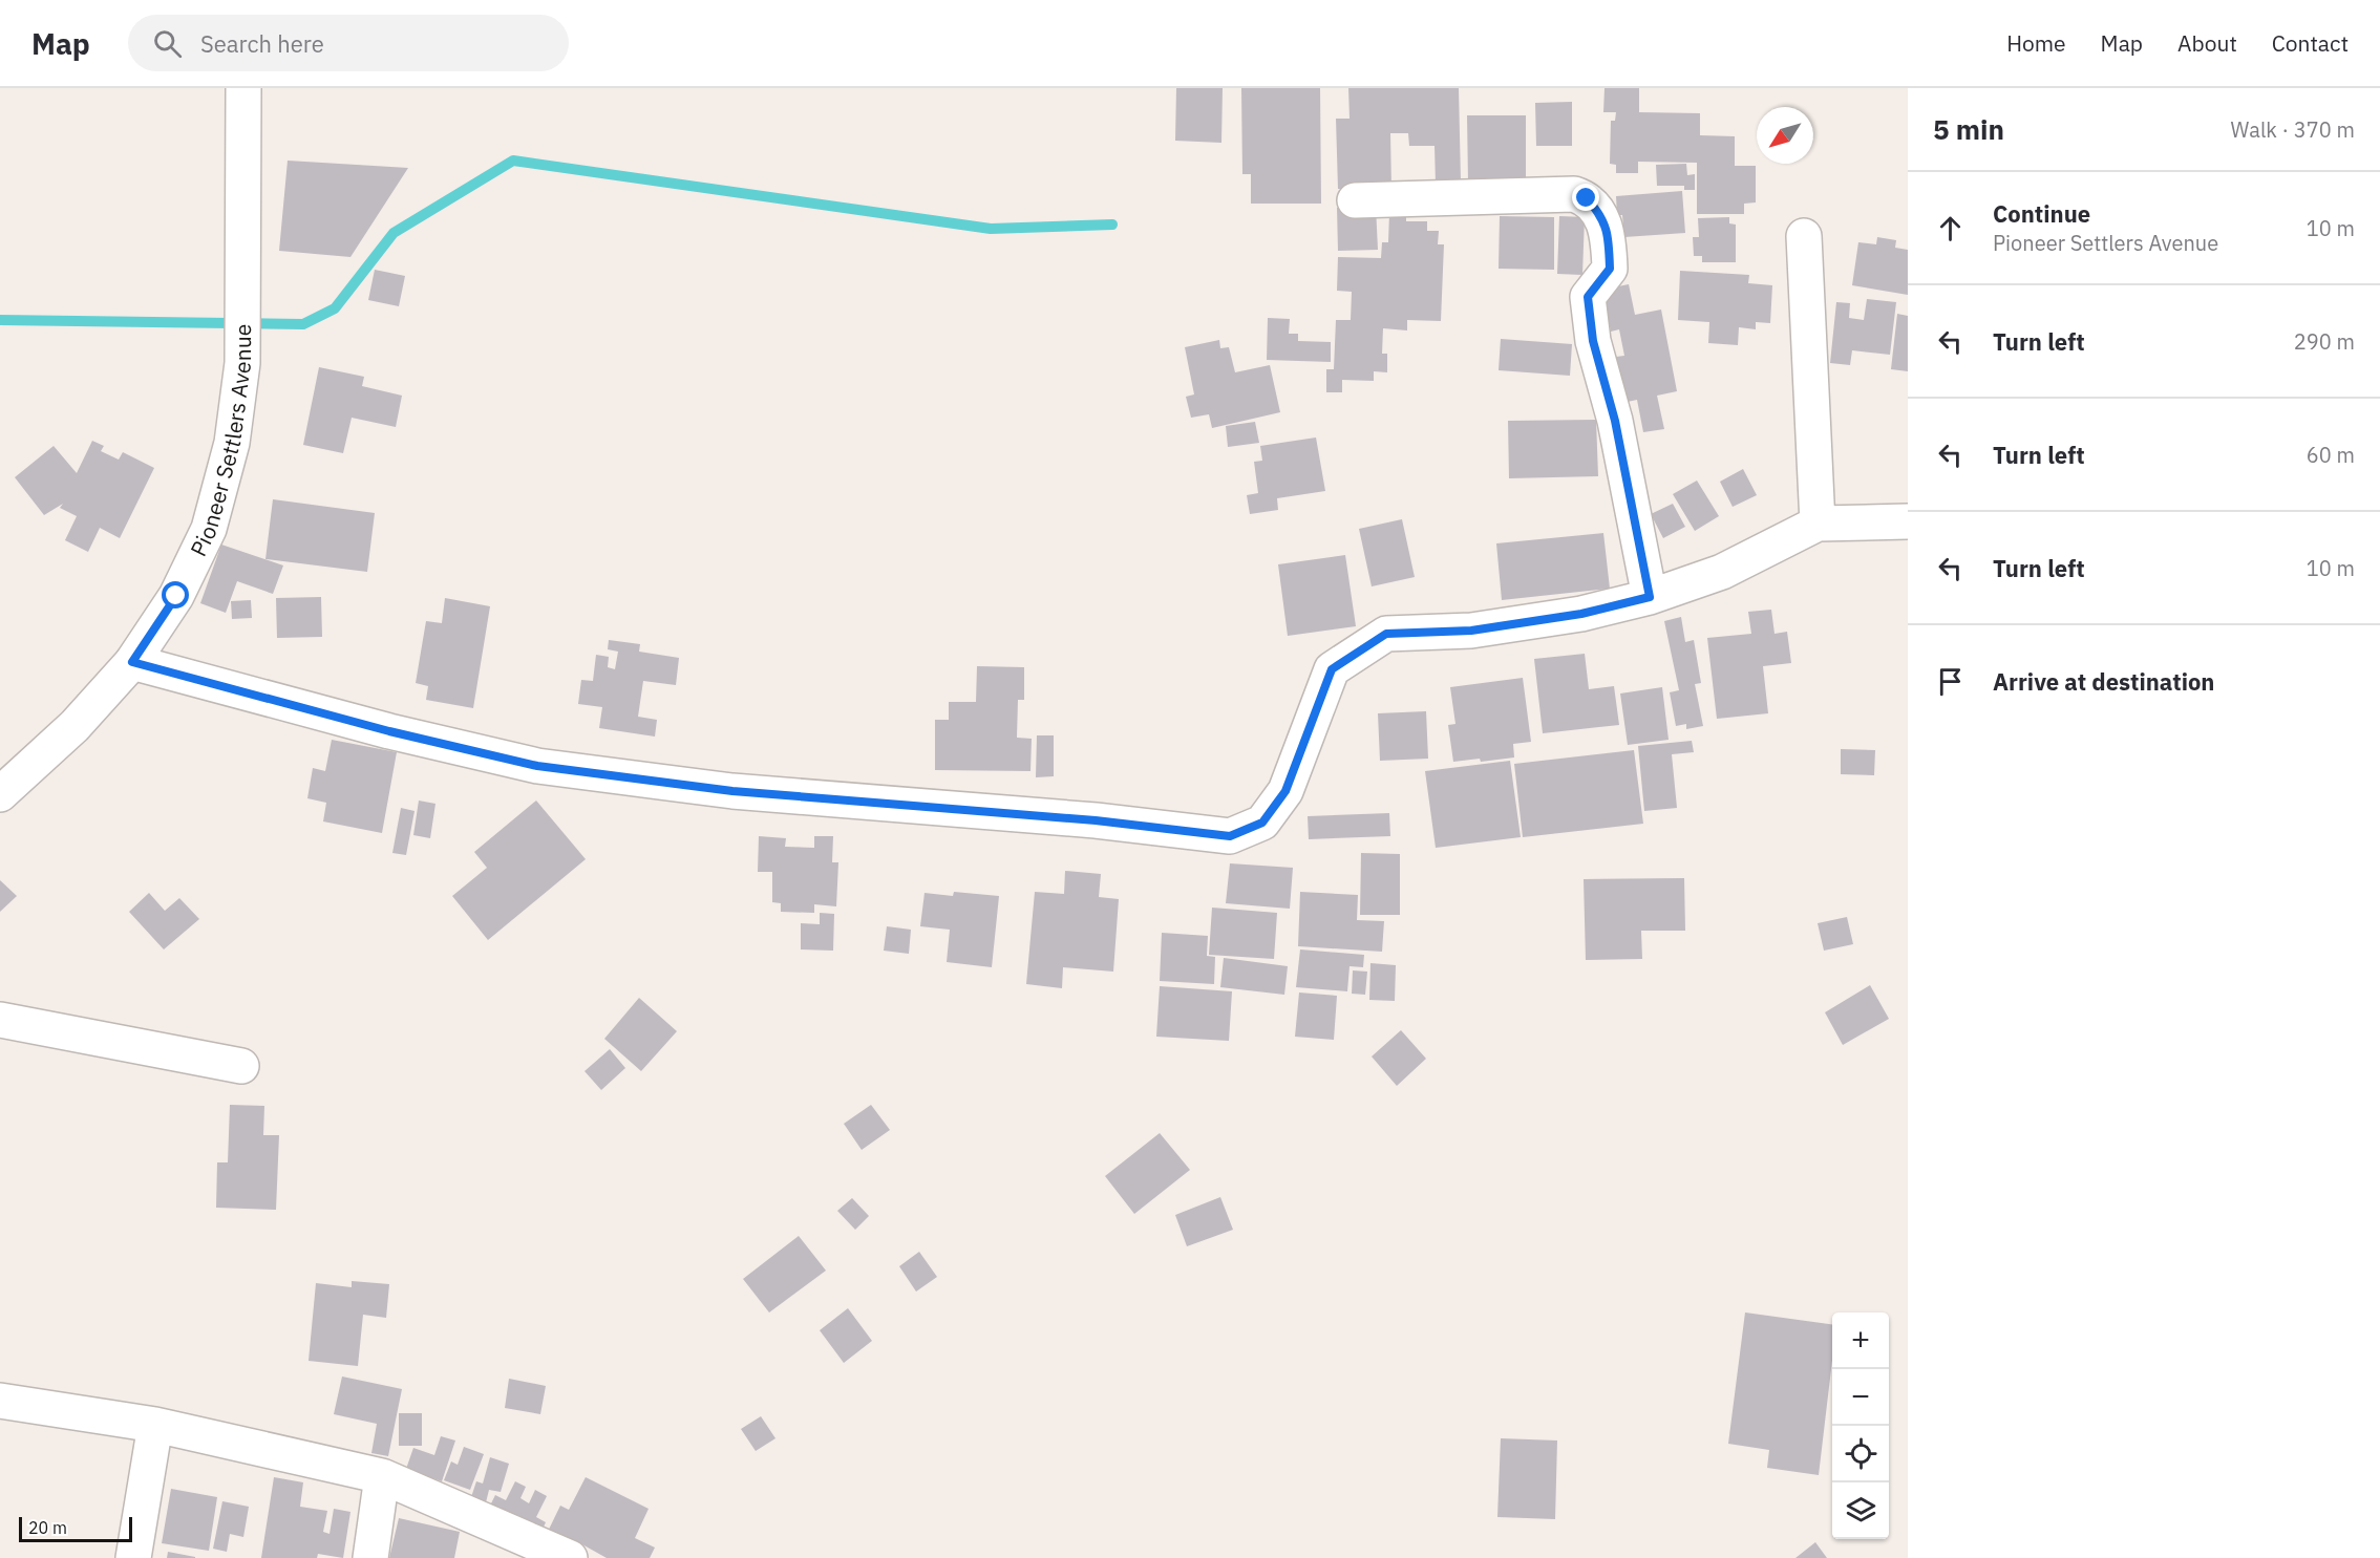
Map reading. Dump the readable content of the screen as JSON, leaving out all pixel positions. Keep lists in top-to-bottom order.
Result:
{
  "streets": {
    "street": ["Pioneer Settlers Avenue"]
  },
  "scale_bar": "20 m",
  "north": "bottom left",
  "page": {
    "header": "Map",
    "search": "Search here",
    "nav": [
      "Home",
      "Map",
      "About",
      "Contact"
    ],
    "heading": ["5 min", "Walk · 370 m"],
    "list": [
      ["Continue", "Pioneer Settlers Avenue", "10 m"],
      ["Turn left", "290 m"],
      ["Turn left", "60 m"],
      ["Turn left", "10 m"],
      "Arrive at destination"
    ],
    "map_buttons": ["+", "−"],
    "scale": "20 m"
  }
}
